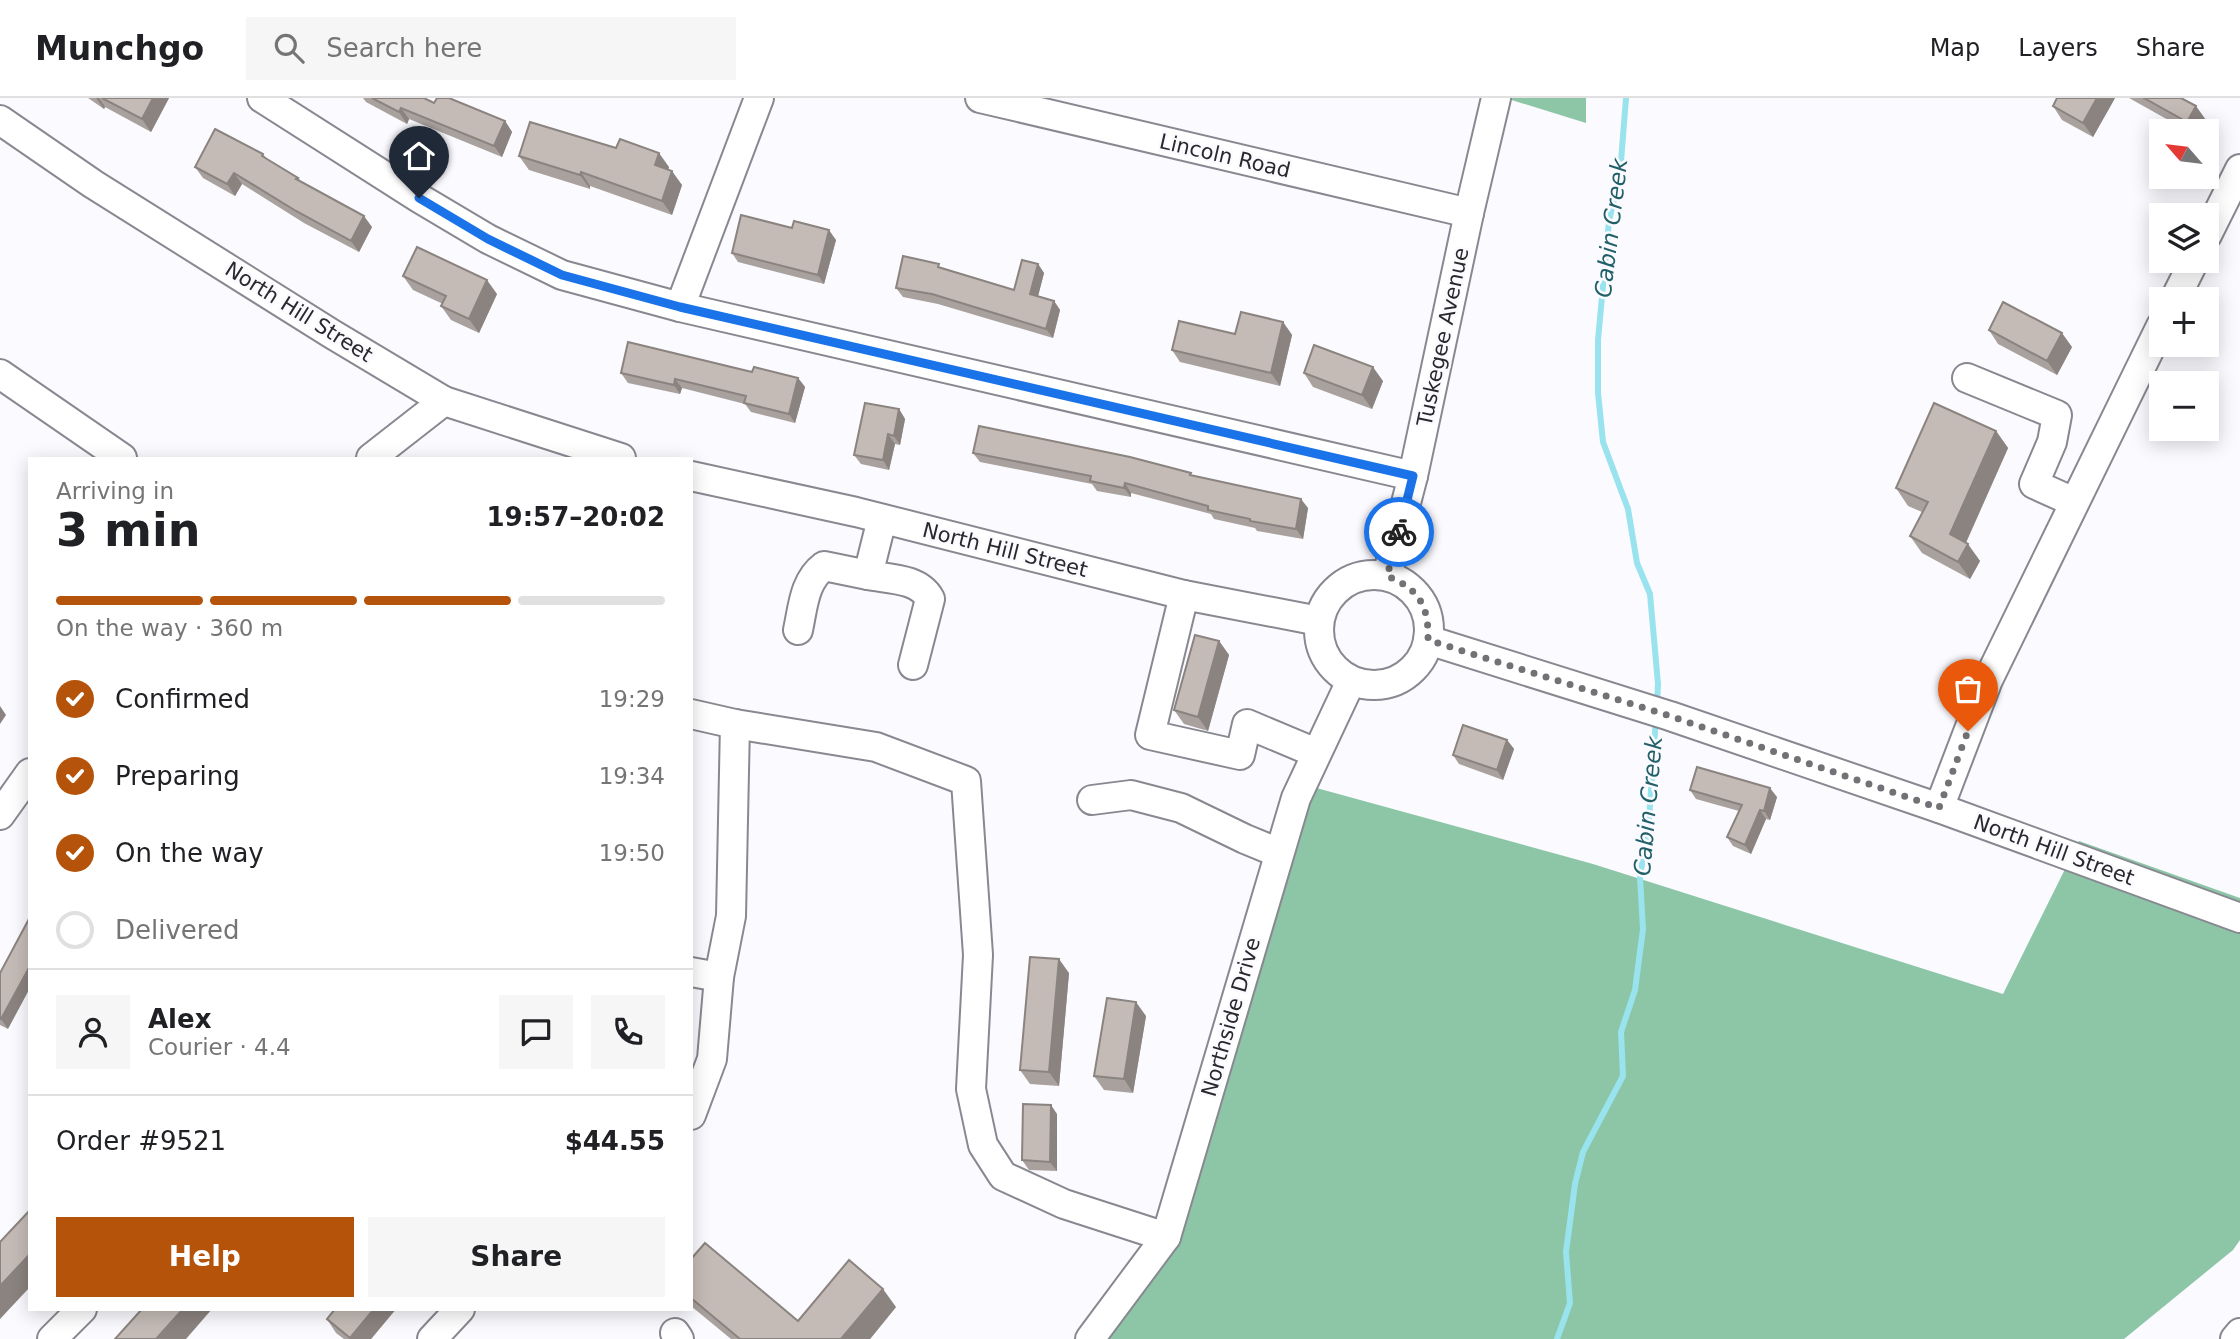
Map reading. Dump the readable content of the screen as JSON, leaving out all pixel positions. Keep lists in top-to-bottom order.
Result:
{
  "streets": {
    "street": [
      "Lincoln Road",
      "North Hill Street",
      "Tuskegee Avenue",
      "Northside Drive"
    ]
  },
  "crossings": [
    ["Lincoln Road", "Tuskegee Avenue"],
    ["North Hill Street", "Tuskegee Avenue"],
    ["North Hill Street", "Northside Drive"],
    ["Tuskegee Avenue", "Northside Drive"]
  ],
  "water": ["Cabin Creek"],
  "north": "top left",
  "page": {
    "header": "Munchgo",
    "search": "Search here",
    "nav": ["Map", "Layers", "Share"],
    "map_buttons": ["+", "−"],
    "heading": ["3 min", "Arriving in", "19:57–20:02"],
    "panel": [
      "Alex",
      "Courier · 4.4",
      "Order #9521",
      "$44.55"
    ],
    "bar": "On the way · 360 m",
    "list": [
      ["Confirmed", "19:29"],
      ["Preparing", "19:34"],
      ["On the way", "19:50"],
      "Delivered"
    ],
    "buttons": ["Help", "Share"]
  }
}
